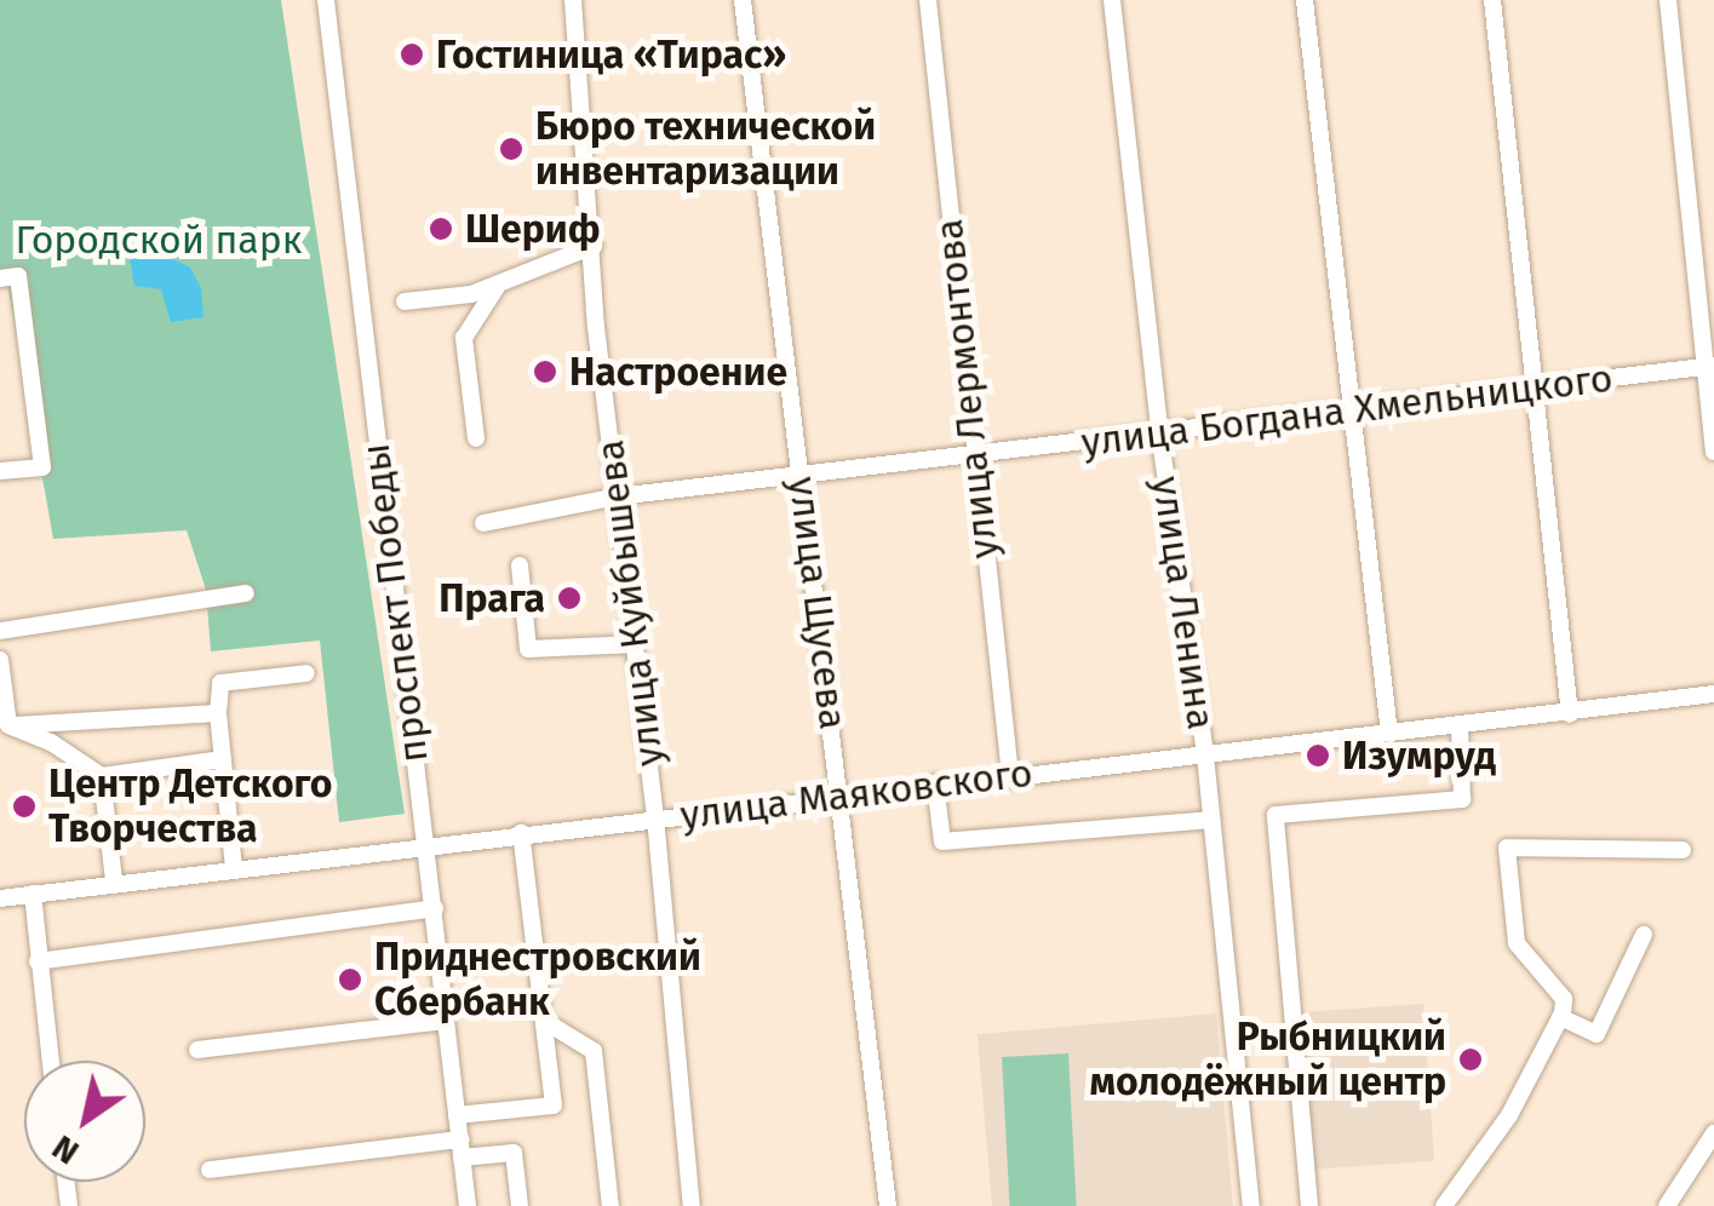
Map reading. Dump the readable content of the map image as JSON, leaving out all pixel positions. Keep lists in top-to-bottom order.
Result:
{
  "streets": {
    "street": [
      "улица Лермонтова",
      "улица Богдана Хмельницкого",
      "проспект Победы",
      "улица Куйбышева",
      "улица Щусева",
      "улица Ленина",
      "улица Маяковского"
    ]
  },
  "crossings": [
    ["улица Лермонтова", "улица Богдана Хмельницкого"],
    ["улица Лермонтова", "улица Маяковского"],
    ["улица Богдана Хмельницкого", "улица Куйбышева"],
    ["улица Богдана Хмельницкого", "улица Щусева"],
    ["улица Богдана Хмельницкого", "улица Ленина"],
    ["проспект Победы", "улица Маяковского"],
    ["улица Куйбышева", "улица Маяковского"],
    ["улица Щусева", "улица Маяковского"],
    ["улица Ленина", "улица Маяковского"]
  ],
  "parks": ["Городской парк"],
  "places": [
    "Гостиница «Тирас»",
    "Бюро технической инвентаризации",
    "Шериф",
    "Настроение",
    "Прага",
    "Изумруд",
    "Центр Детского Творчества",
    "Приднестровский Сбербанк",
    "Рыбницкий молодёжный центр"
  ],
  "north": "bottom left"
}
